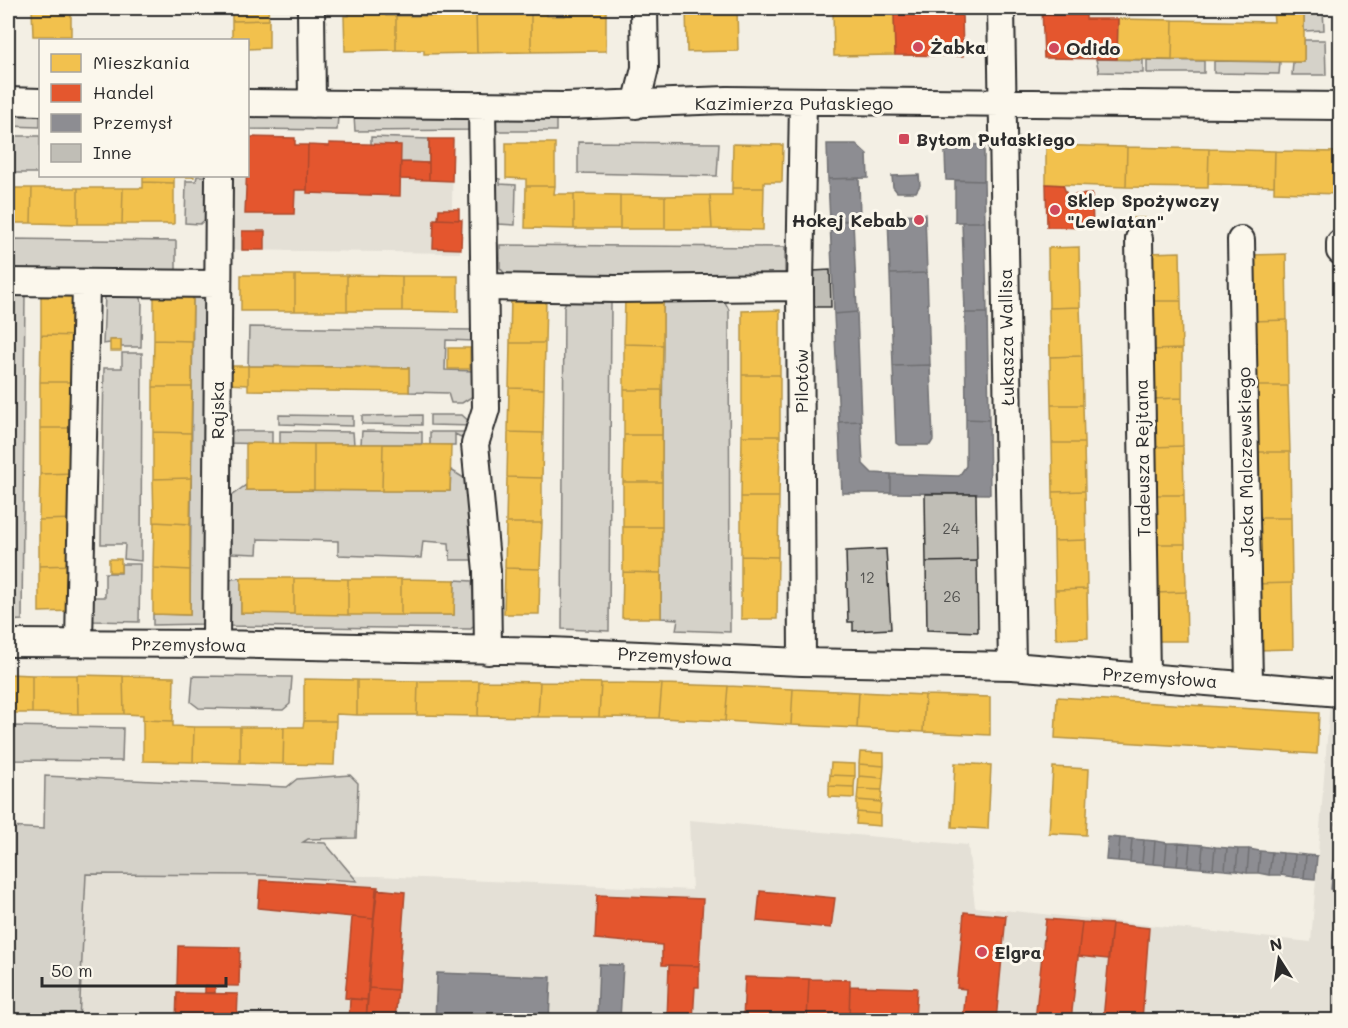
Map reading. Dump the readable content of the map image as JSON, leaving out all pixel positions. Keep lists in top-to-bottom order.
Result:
{
  "streets": {
    "street": [
      "Kazimierza Pułaskiego",
      "Łukasza Wallisa",
      "Pilotów",
      "Rajska",
      "Tadeusza Rejtana",
      "Jacka Malczewskiego",
      "Przemysłowa"
    ]
  },
  "crossings": [
    ["Kazimierza Pułaskiego", "Łukasza Wallisa"],
    ["Kazimierza Pułaskiego", "Pilotów"],
    ["Łukasza Wallisa", "Przemysłowa"],
    ["Pilotów", "Przemysłowa"],
    ["Rajska", "Przemysłowa"],
    ["Tadeusza Rejtana", "Przemysłowa"],
    ["Jacka Malczewskiego", "Przemysłowa"]
  ],
  "places": {
    "other": [
      "Żabka",
      "Odido",
      "Sklep Spożywczy \"Lewiatan\"",
      "Hokej Kebab",
      "Elgra"
    ],
    "transit": ["Bytom Pułaskiego"]
  },
  "house_numbers": ["24", "12", "26"],
  "legend": [
    "Mieszkania",
    "Handel",
    "Przemysł",
    "Inne"
  ],
  "scale_bar": "50 m",
  "north": "top"
}
